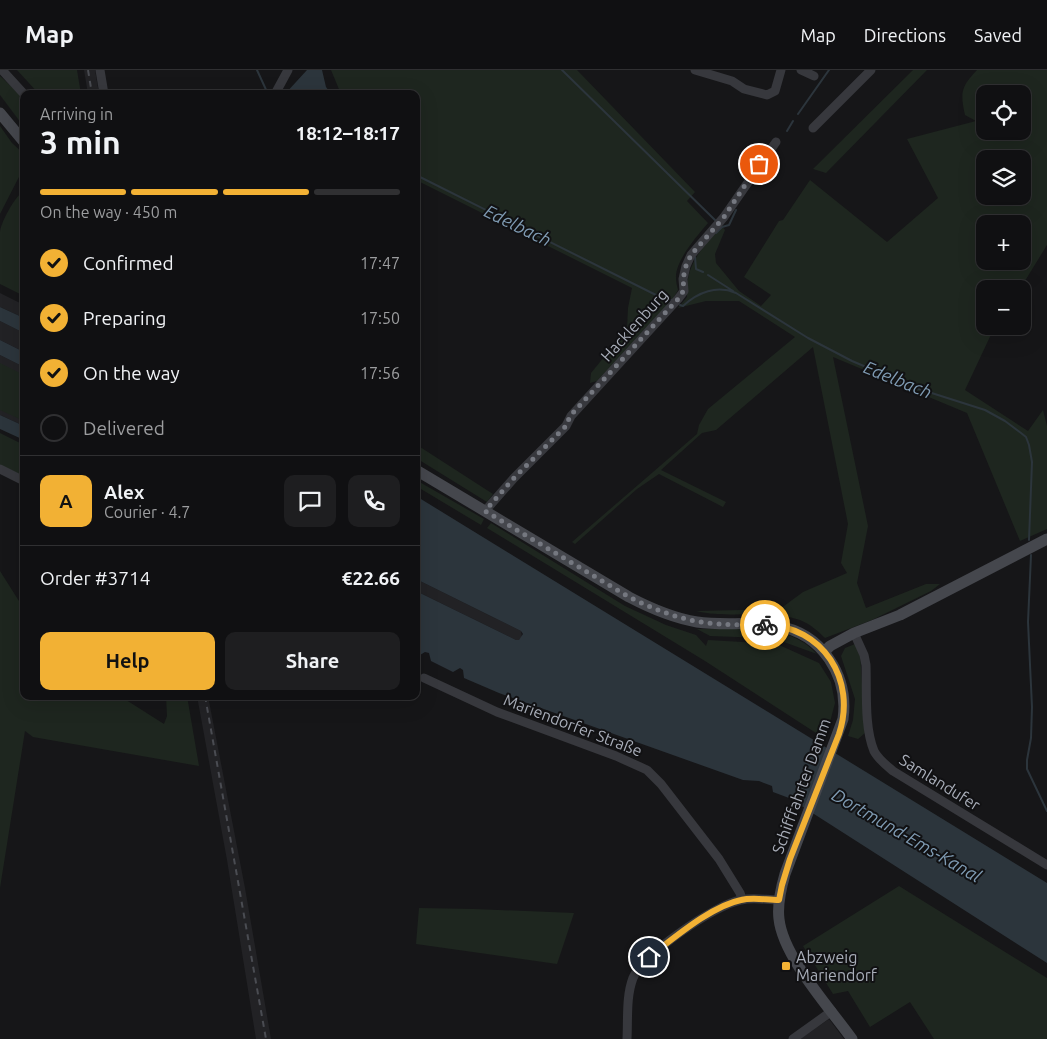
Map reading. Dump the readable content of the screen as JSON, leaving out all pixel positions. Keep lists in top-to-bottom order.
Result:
{
  "streets": {
    "main road": ["Schifffahrter Damm"],
    "street": ["Hacklenburg", "Mariendorfer Straße", "Samlandufer"]
  },
  "crossings": [
    ["Hacklenburg", "Schifffahrter Damm"]
  ],
  "water": ["Edelbach", "Dortmund-Ems-Kanal"],
  "places": {
    "transit": ["Abzweig Mariendorf"]
  },
  "page": {
    "header": "Map",
    "nav": ["Map", "Directions", "Saved"],
    "map_buttons": ["+", "−"],
    "heading": ["3 min", "Arriving in", "18:12–18:17"],
    "panel": [
      "Alex",
      "Courier · 4.7",
      "Order #3714",
      "€22.66"
    ],
    "bar": "On the way · 450 m",
    "list": [
      ["Confirmed", "17:47"],
      ["Preparing", "17:50"],
      ["On the way", "17:56"],
      "Delivered"
    ],
    "round": "A",
    "buttons": ["Help", "Share"]
  }
}
